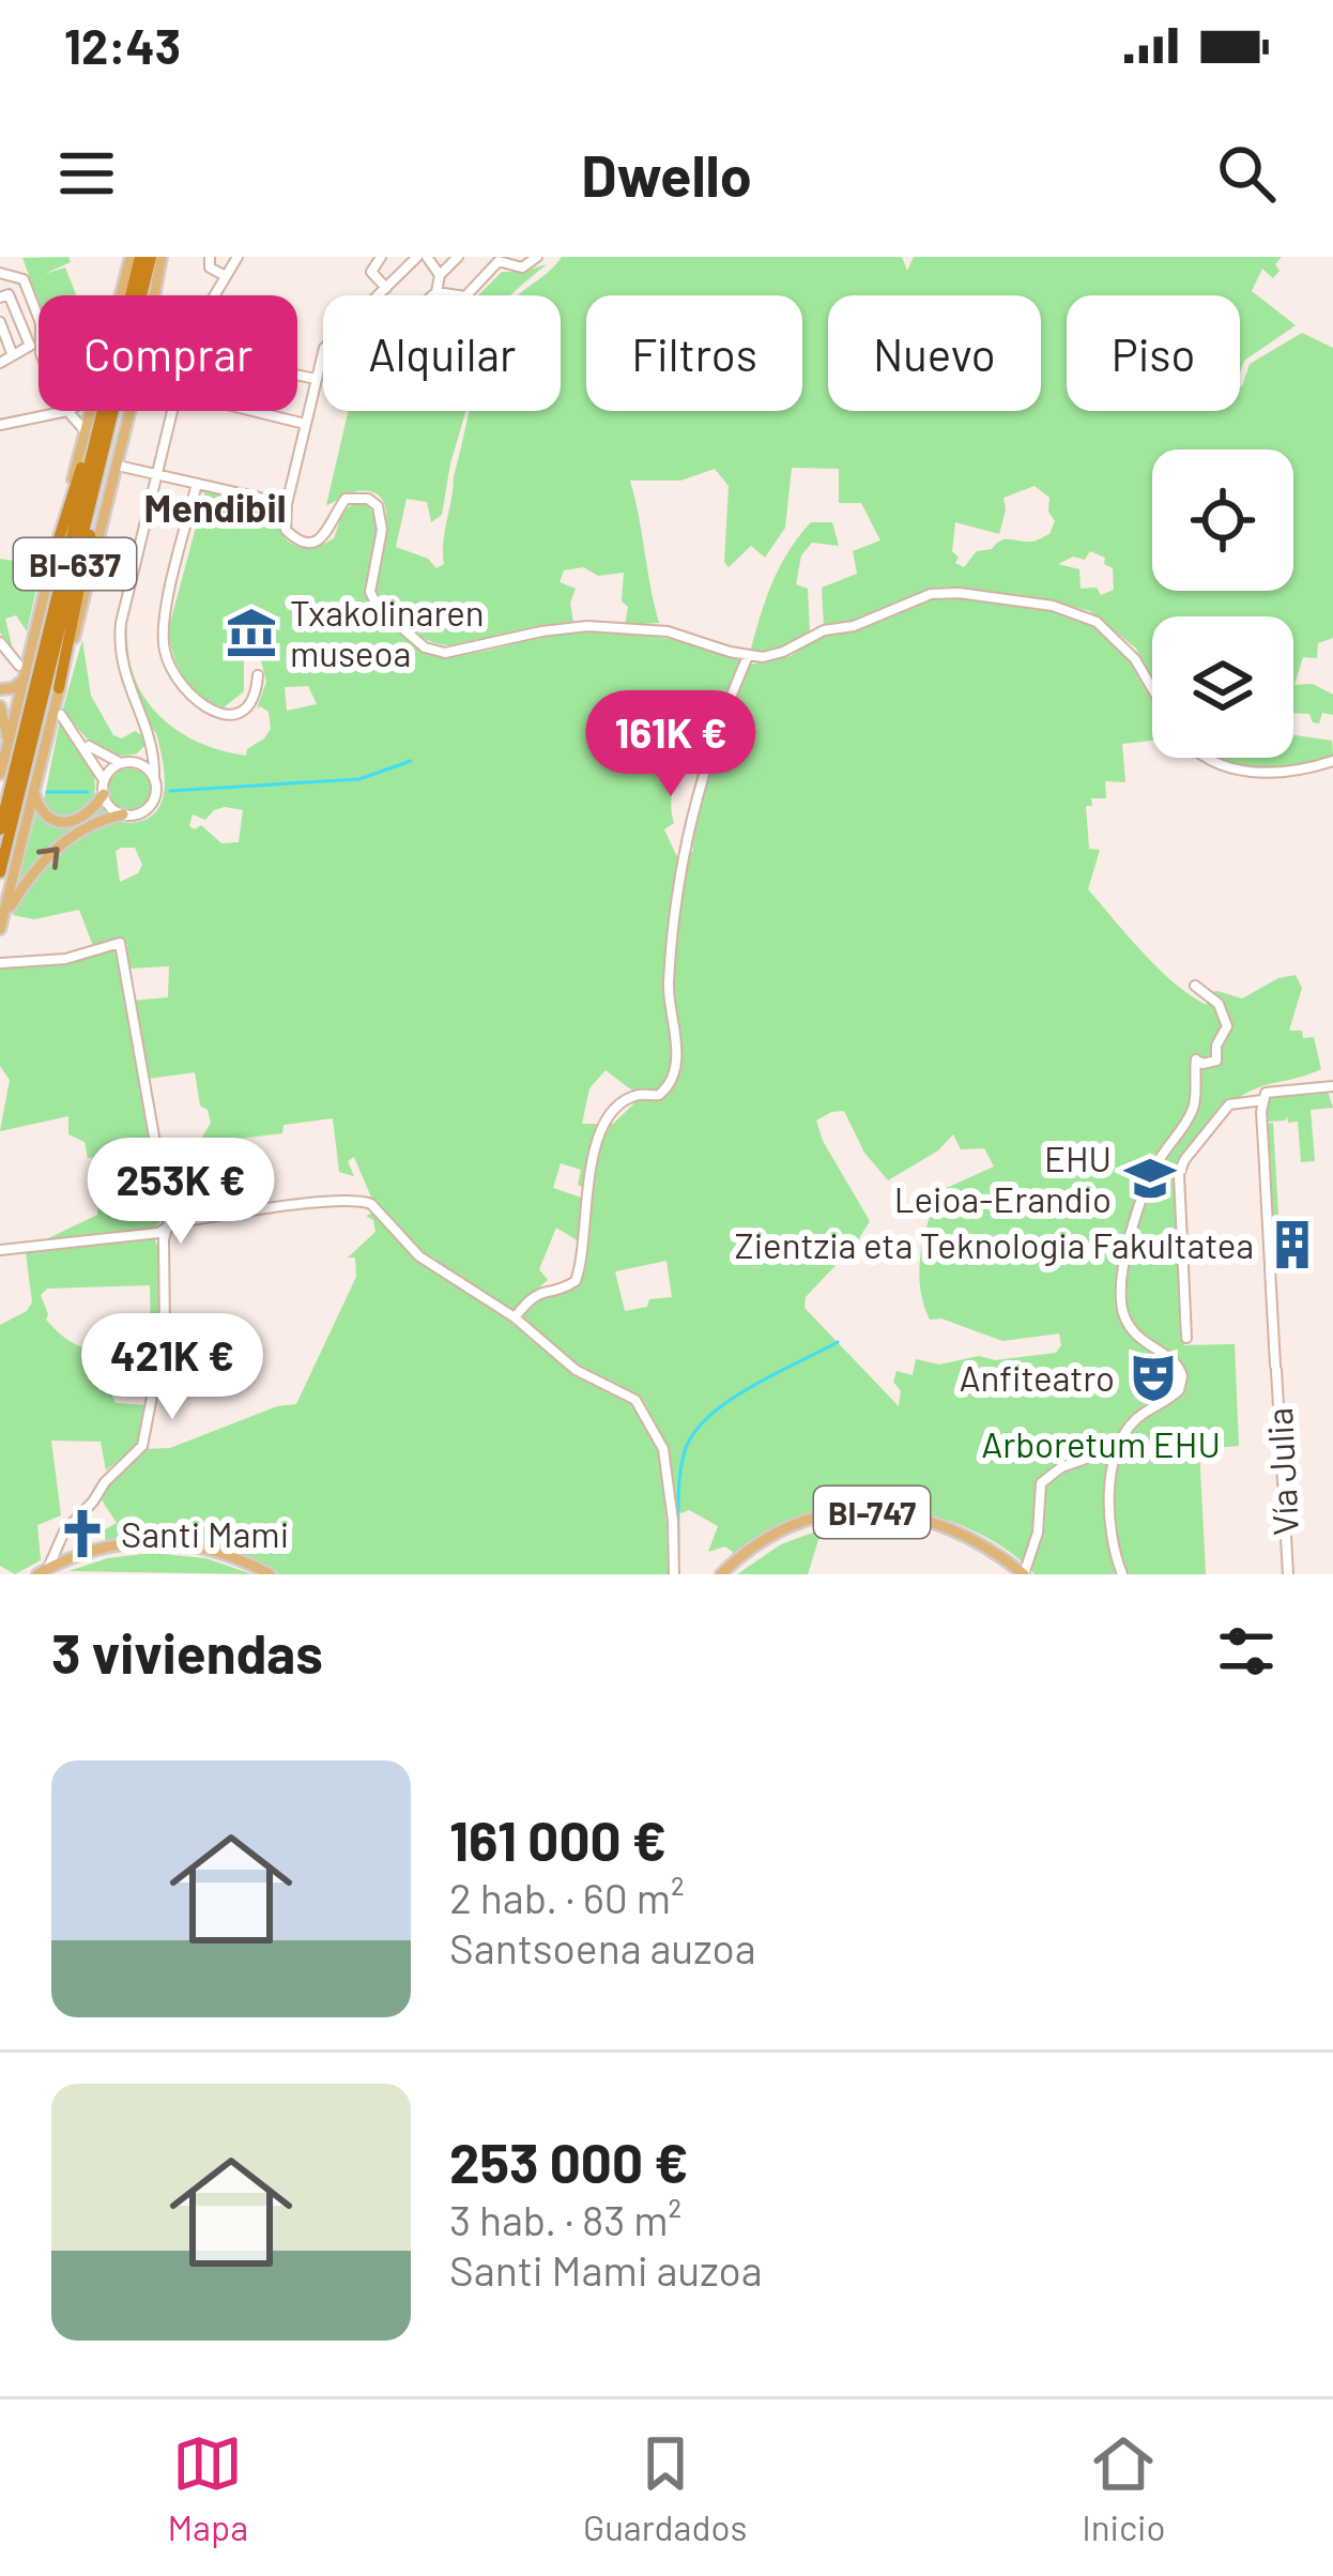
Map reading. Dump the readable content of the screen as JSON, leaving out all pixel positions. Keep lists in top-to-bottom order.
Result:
{
  "streets": {
    "highway": ["BI-637"],
    "main road": ["BI-747"],
    "street": ["Vía Julia"]
  },
  "districts": ["Mendibil"],
  "parks": ["Arboretum EHU"],
  "places": {
    "museum": ["Txakolinaren museoa"],
    "school or university": ["EHU Leioa-Erandio"],
    "building": ["Zientzia eta Teknologia Fakultatea"],
    "theatre": ["Anfiteatro"],
    "church": ["Santi Mami"]
  },
  "page": {
    "status": "12:43",
    "header": "Dwello",
    "chip": [
      "Comprar",
      "Alquilar",
      "Filtros",
      "Nuevo",
      "Piso"
    ],
    "price": ["161K €", "253K €", "421K €"],
    "heading": "3 viviendas",
    "list": [
      {
        "name": "161 000 €",
        "note": "2 hab. · 60 m² · Santsoena auzoa"
      },
      {
        "name": "253 000 €",
        "note": "3 hab. · 83 m² · Santi Mami auzoa"
      }
    ],
    "tabs": ["Mapa", "Guardados", "Inicio"]
  }
}
